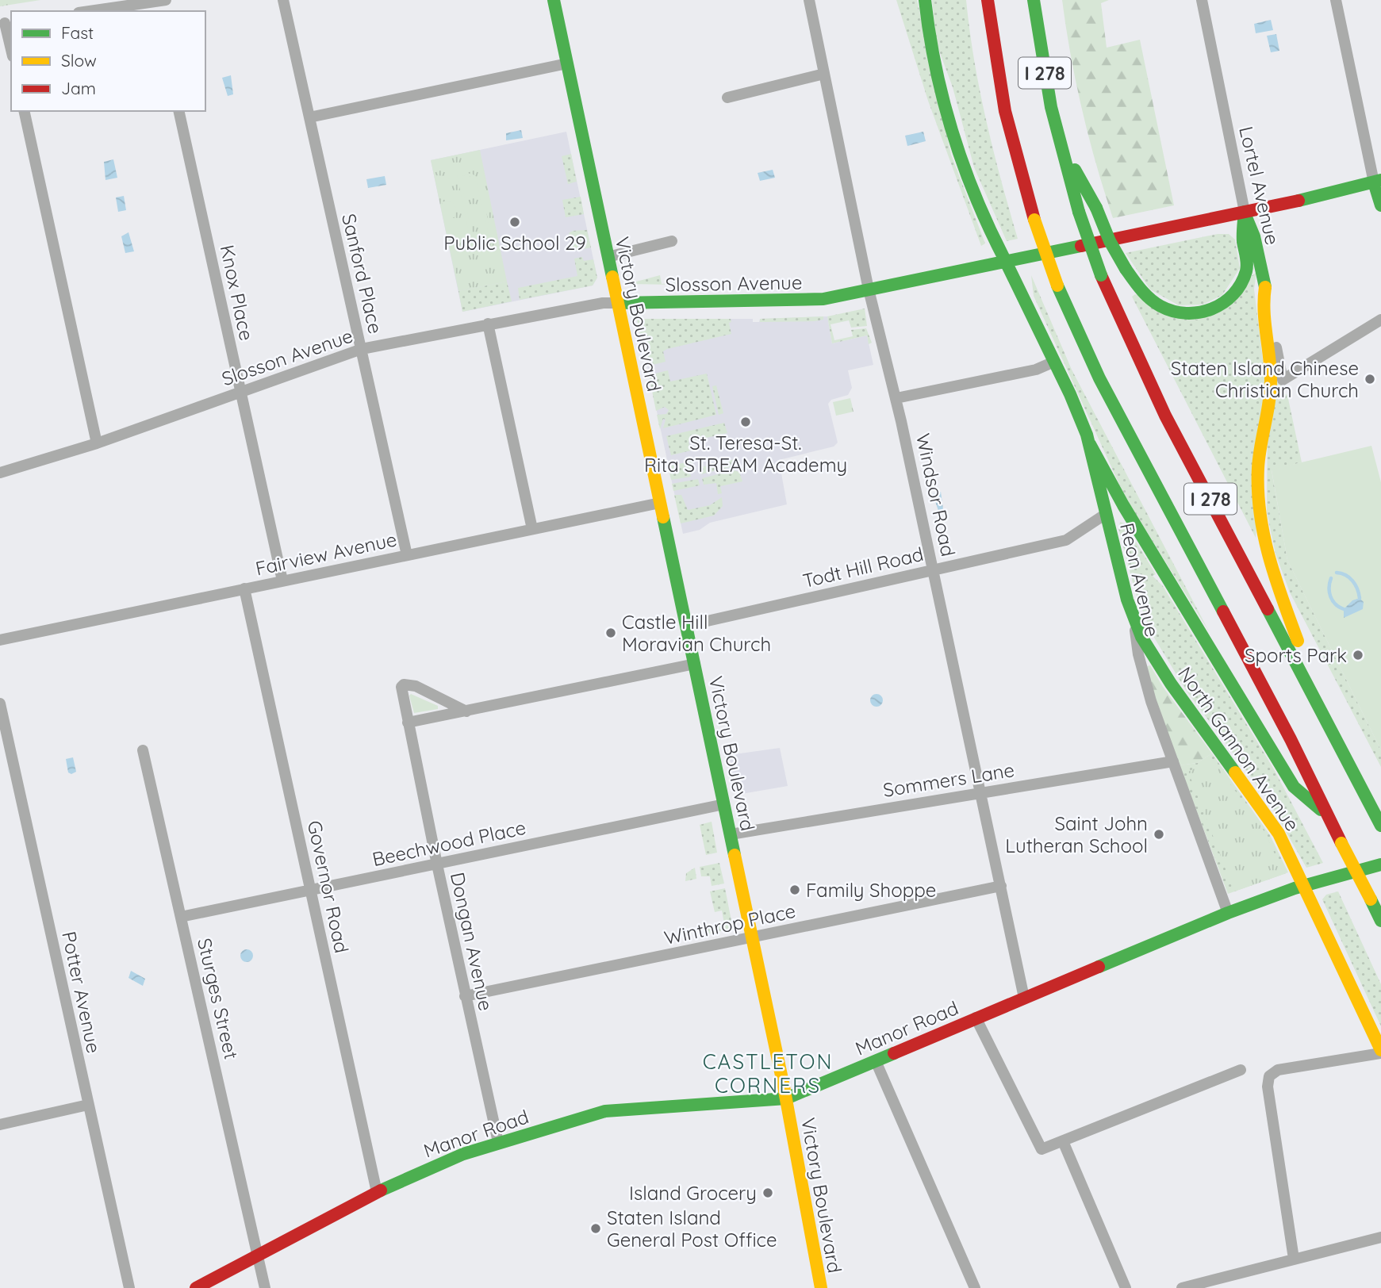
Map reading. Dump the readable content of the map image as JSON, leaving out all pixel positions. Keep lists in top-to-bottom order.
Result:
{
  "streets": {
    "main road": [
      "I 278",
      "Lortel Avenue",
      "Slosson Avenue",
      "Victory Boulevard",
      "Reon Avenue",
      "North Gannon Avenue",
      "Manor Road"
    ],
    "street": [
      "Sanford Place",
      "Knox Place",
      "Windsor Road",
      "Fairview Avenue",
      "Todt Hill Road",
      "Sommers Lane",
      "Beechwood Place",
      "Governor Road",
      "Winthrop Place",
      "Dongan Avenue",
      "Potter Avenue",
      "Sturges Street"
    ]
  },
  "crossings": [
    ["Lortel Avenue", "Slosson Avenue"],
    ["Sanford Place", "Slosson Avenue"],
    ["Sanford Place", "Fairview Avenue"],
    ["Slosson Avenue", "Knox Place"],
    ["Slosson Avenue", "Victory Boulevard"],
    ["Slosson Avenue", "Windsor Road"],
    ["Slosson Avenue", "Reon Avenue"],
    ["Knox Place", "Fairview Avenue"],
    ["Victory Boulevard", "Fairview Avenue"],
    ["Victory Boulevard", "Todt Hill Road"],
    ["Victory Boulevard", "Sommers Lane"],
    ["Victory Boulevard", "Beechwood Place"],
    ["Victory Boulevard", "Winthrop Place"],
    ["Victory Boulevard", "Manor Road"],
    ["Windsor Road", "Todt Hill Road"],
    ["Windsor Road", "Sommers Lane"],
    ["Windsor Road", "Winthrop Place"],
    ["Windsor Road", "Manor Road"],
    ["Fairview Avenue", "Governor Road"],
    ["Todt Hill Road", "Reon Avenue"],
    ["Reon Avenue", "North Gannon Avenue"],
    ["Reon Avenue", "Sommers Lane"],
    ["Reon Avenue", "Manor Road"],
    ["North Gannon Avenue", "Manor Road"],
    ["Beechwood Place", "Governor Road"],
    ["Beechwood Place", "Dongan Avenue"],
    ["Beechwood Place", "Sturges Street"],
    ["Governor Road", "Manor Road"],
    ["Winthrop Place", "Dongan Avenue"],
    ["Dongan Avenue", "Manor Road"],
    ["Sturges Street", "Manor Road"]
  ],
  "districts": ["CASTLETON CORNERS"],
  "places": [
    "Public School 29",
    "Staten Island Chinese Christian Church",
    "St. Teresa-St. Rita STREAM Academy",
    "Castle Hill Moravian Church",
    "Sports Park",
    "Saint John Lutheran School",
    "Family Shoppe",
    "Island Grocery",
    "Staten Island General Post Office"
  ],
  "legend": ["Fast", "Slow", "Jam"]
}
